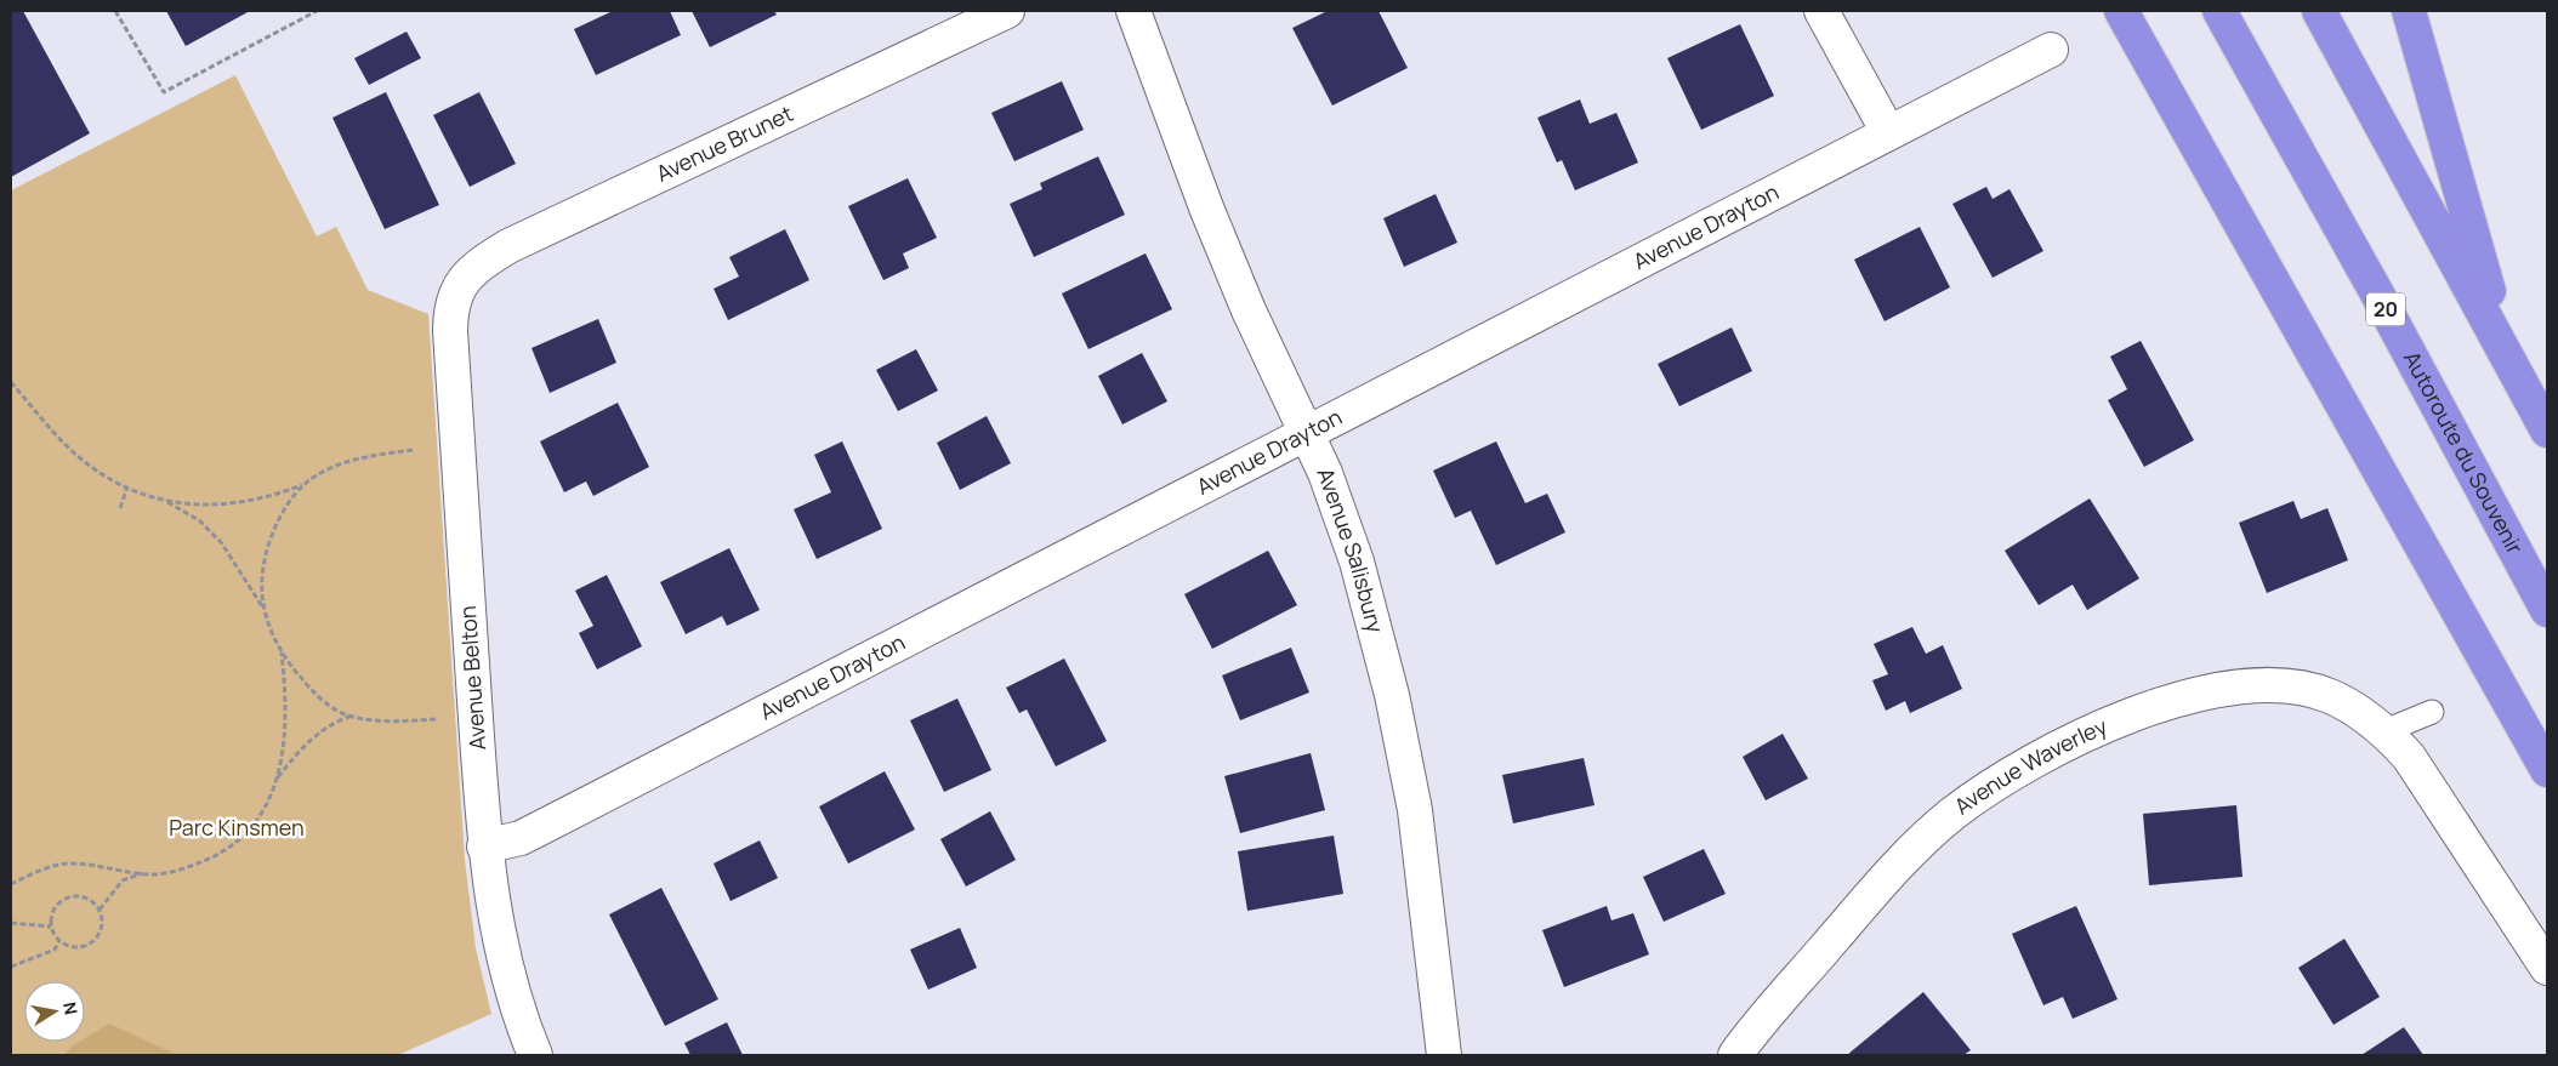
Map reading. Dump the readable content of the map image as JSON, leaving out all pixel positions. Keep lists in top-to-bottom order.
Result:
{
  "streets": {
    "highway": ["20", "Autoroute du Souvenir"],
    "street": [
      "Avenue Brunet",
      "Avenue Drayton",
      "Avenue Salisbury",
      "Avenue Belton",
      "Avenue Waverley"
    ]
  },
  "crossings": [
    ["Avenue Brunet", "Avenue Belton"],
    ["Avenue Drayton", "Avenue Salisbury"],
    ["Avenue Drayton", "Avenue Belton"]
  ],
  "parks": ["Parc Kinsmen"],
  "north": "right"
}
